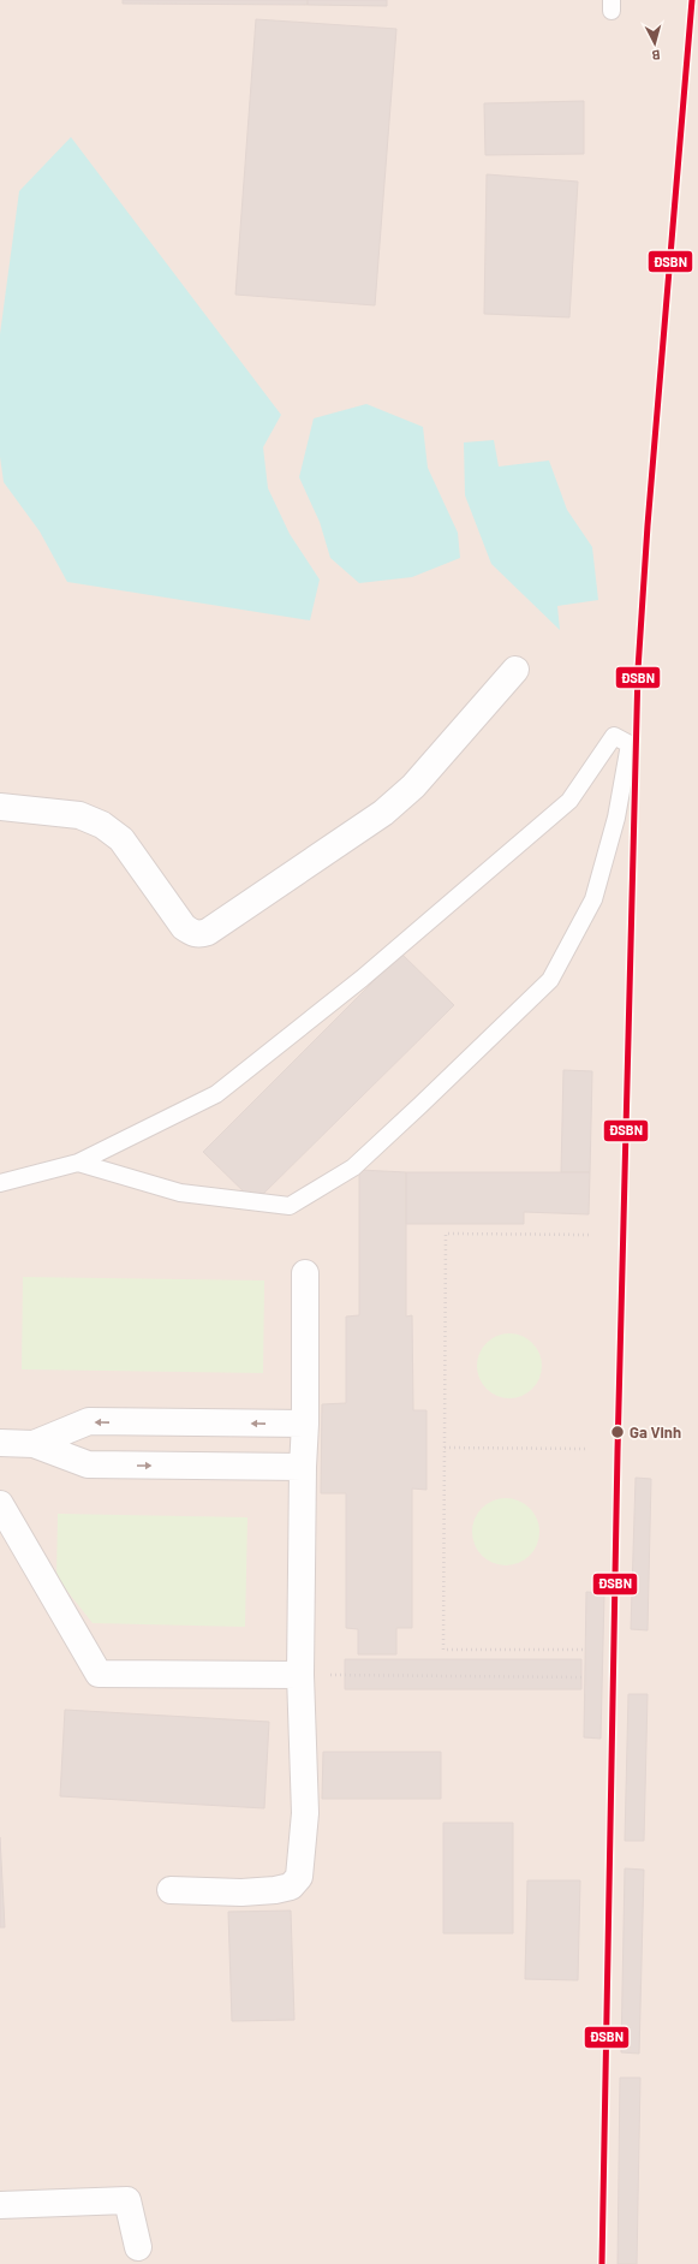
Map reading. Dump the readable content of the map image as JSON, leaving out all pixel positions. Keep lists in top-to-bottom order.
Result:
{
  "places": ["Ga Vinh"],
  "lines": ["transit line ĐSBN"],
  "north": "bottom"
}
